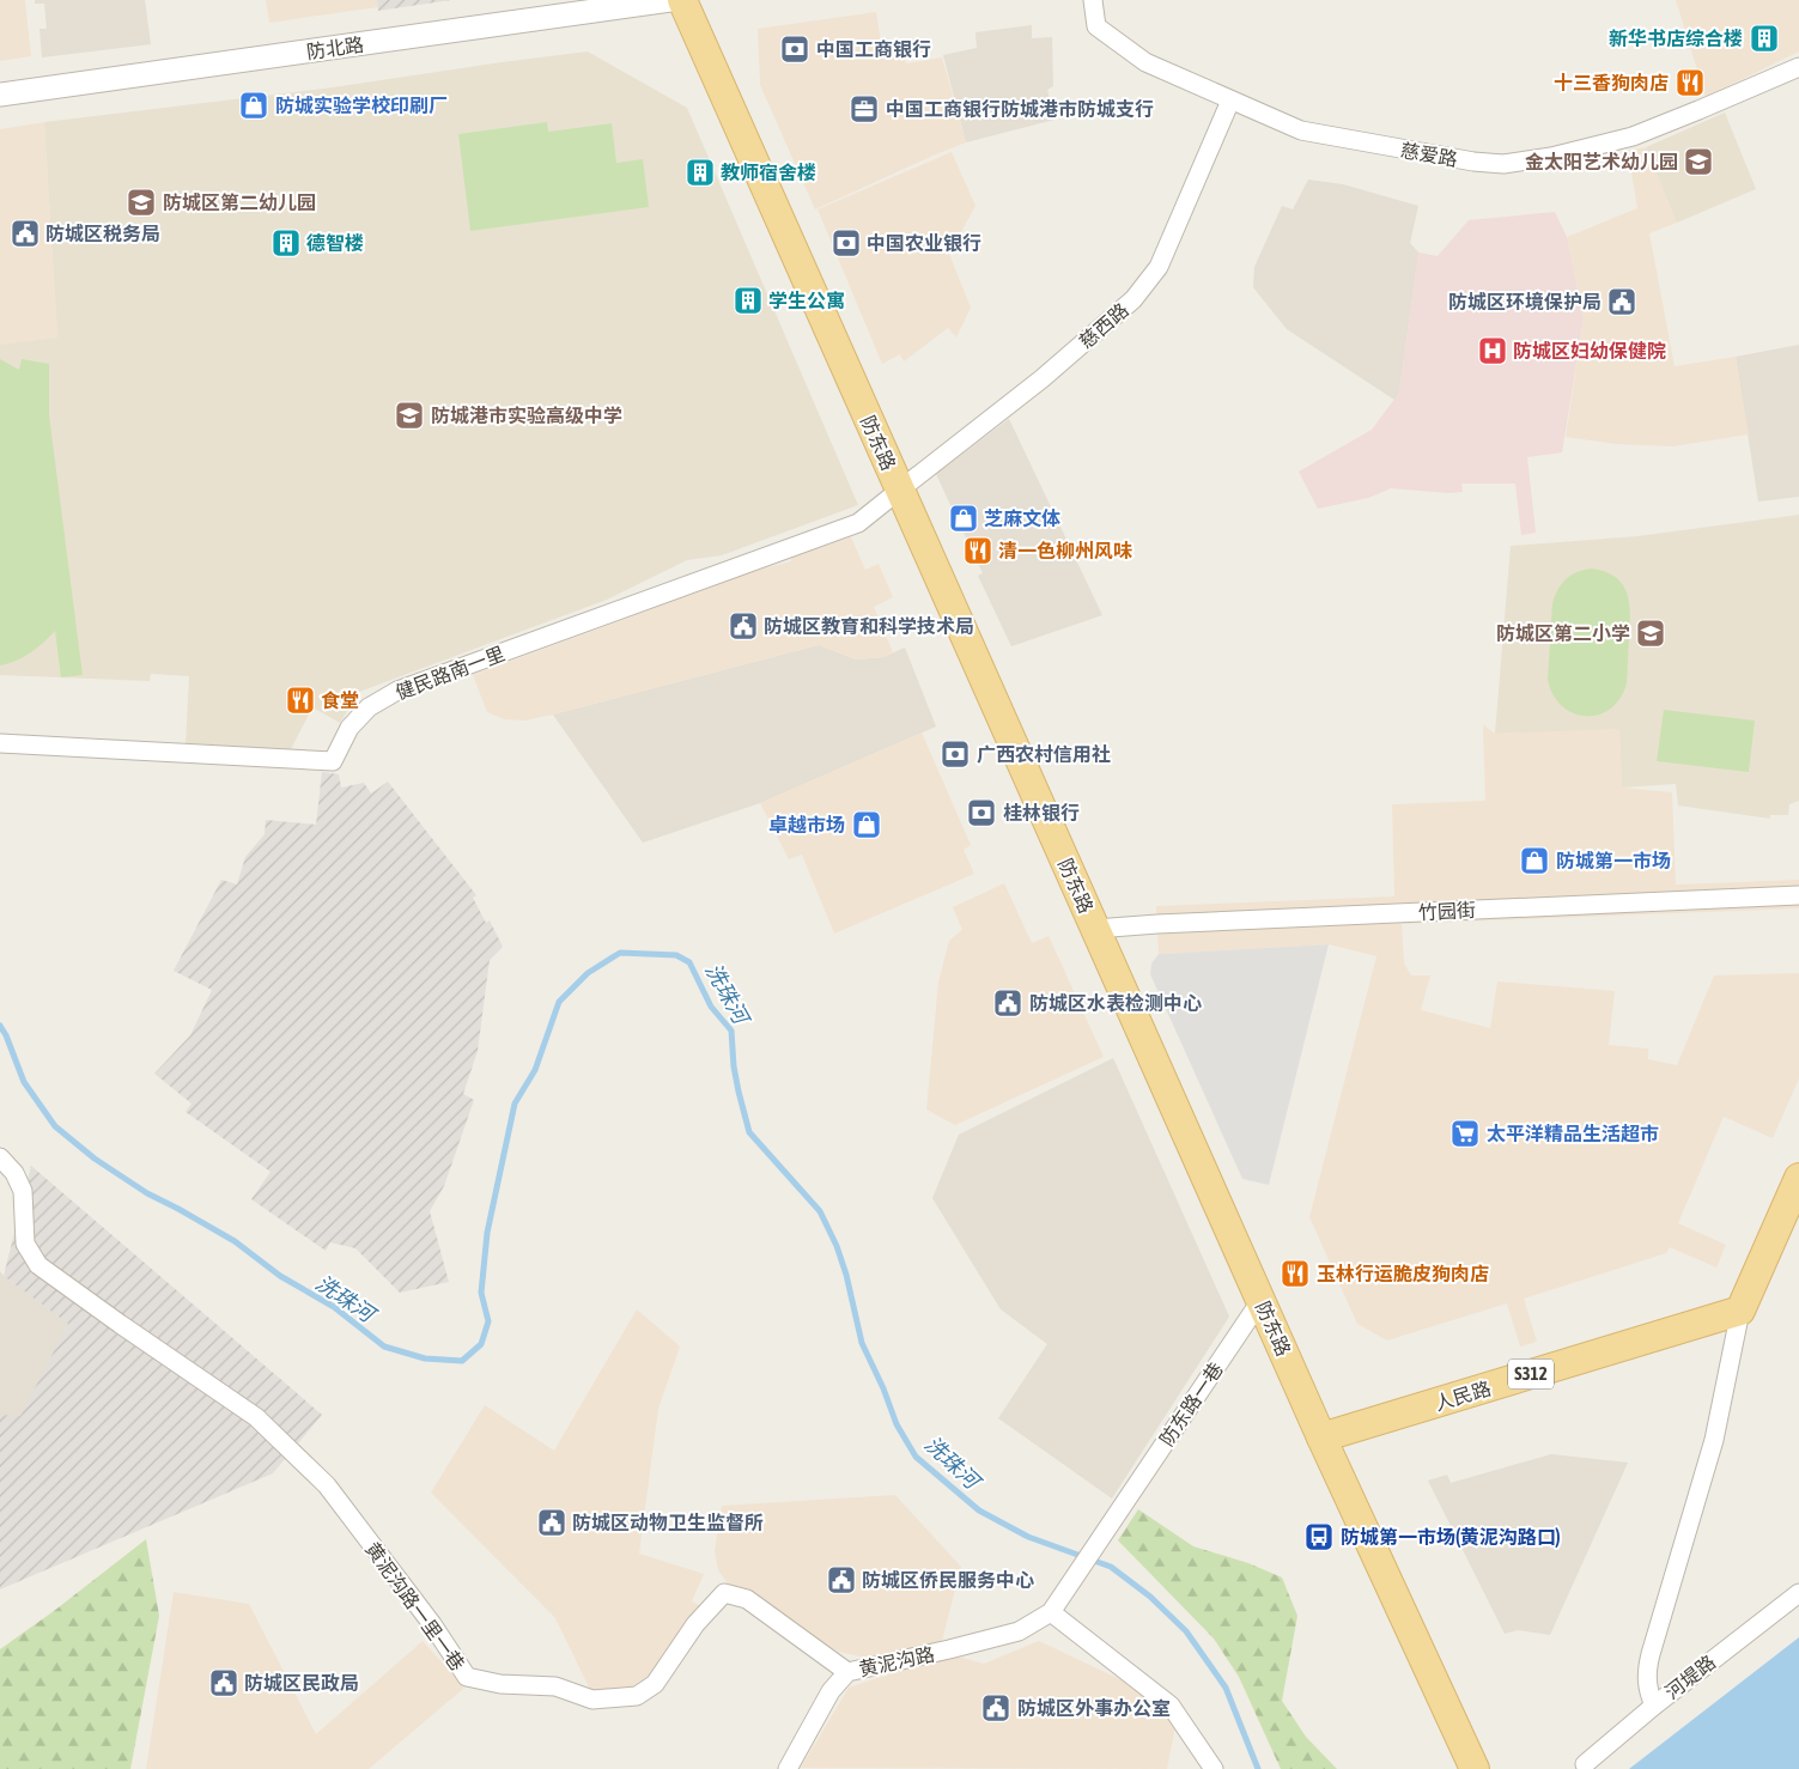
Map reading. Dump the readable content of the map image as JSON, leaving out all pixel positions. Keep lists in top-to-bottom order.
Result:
{
  "streets": {
    "main road": ["防东路", "S312", "人民路"],
    "street": [
      "防北路",
      "慈爱路",
      "慈西路",
      "健民路南一里",
      "竹园街",
      "防东路一巷",
      "黄泥沟路一里一巷",
      "黄泥沟路",
      "河堤路"
    ]
  },
  "crossings": [
    ["慈爱路", "慈西路"],
    ["慈西路", "防东路"],
    ["慈西路", "健民路南一里"],
    ["防东路", "健民路南一里"],
    ["防东路", "竹园街"],
    ["防东路", "人民路"],
    ["防东路", "防东路一巷"],
    ["防东路一巷", "黄泥沟路"],
    ["黄泥沟路一里一巷", "黄泥沟路"]
  ],
  "water": ["洗珠河"],
  "places": {
    "building": [
      "新华书店综合楼",
      "教师宿舍楼",
      "德智楼",
      "学生公寓"
    ],
    "bank": [
      "中国工商银行",
      "中国农业银行",
      "广西农村信用社",
      "桂林银行"
    ],
    "restaurant": [
      "十三香狗肉店",
      "清一色柳州风味",
      "食堂",
      "玉林行运脆皮狗肉店"
    ],
    "shop": [
      "防城实验学校印刷厂",
      "芝麻文体",
      "卓越市场",
      "防城第一市场"
    ],
    "office": ["中国工商银行防城港市防城支行"],
    "school or university": [
      "金太阳艺术幼儿园",
      "防城区第二幼儿园",
      "防城港市实验高级中学",
      "防城区第二小学"
    ],
    "public building": [
      "防城区税务局",
      "防城区环境保护局",
      "防城区教育和科学技术局",
      "防城区水表检测中心",
      "防城区动物卫生监督所",
      "防城区侨民服务中心",
      "防城区民政局",
      "防城区外事办公室"
    ],
    "hospital": ["防城区妇幼保健院"],
    "supermarket": ["太平洋精品生活超市"],
    "bus stop": ["防城第一市场(黄泥沟路口)"]
  }
}
